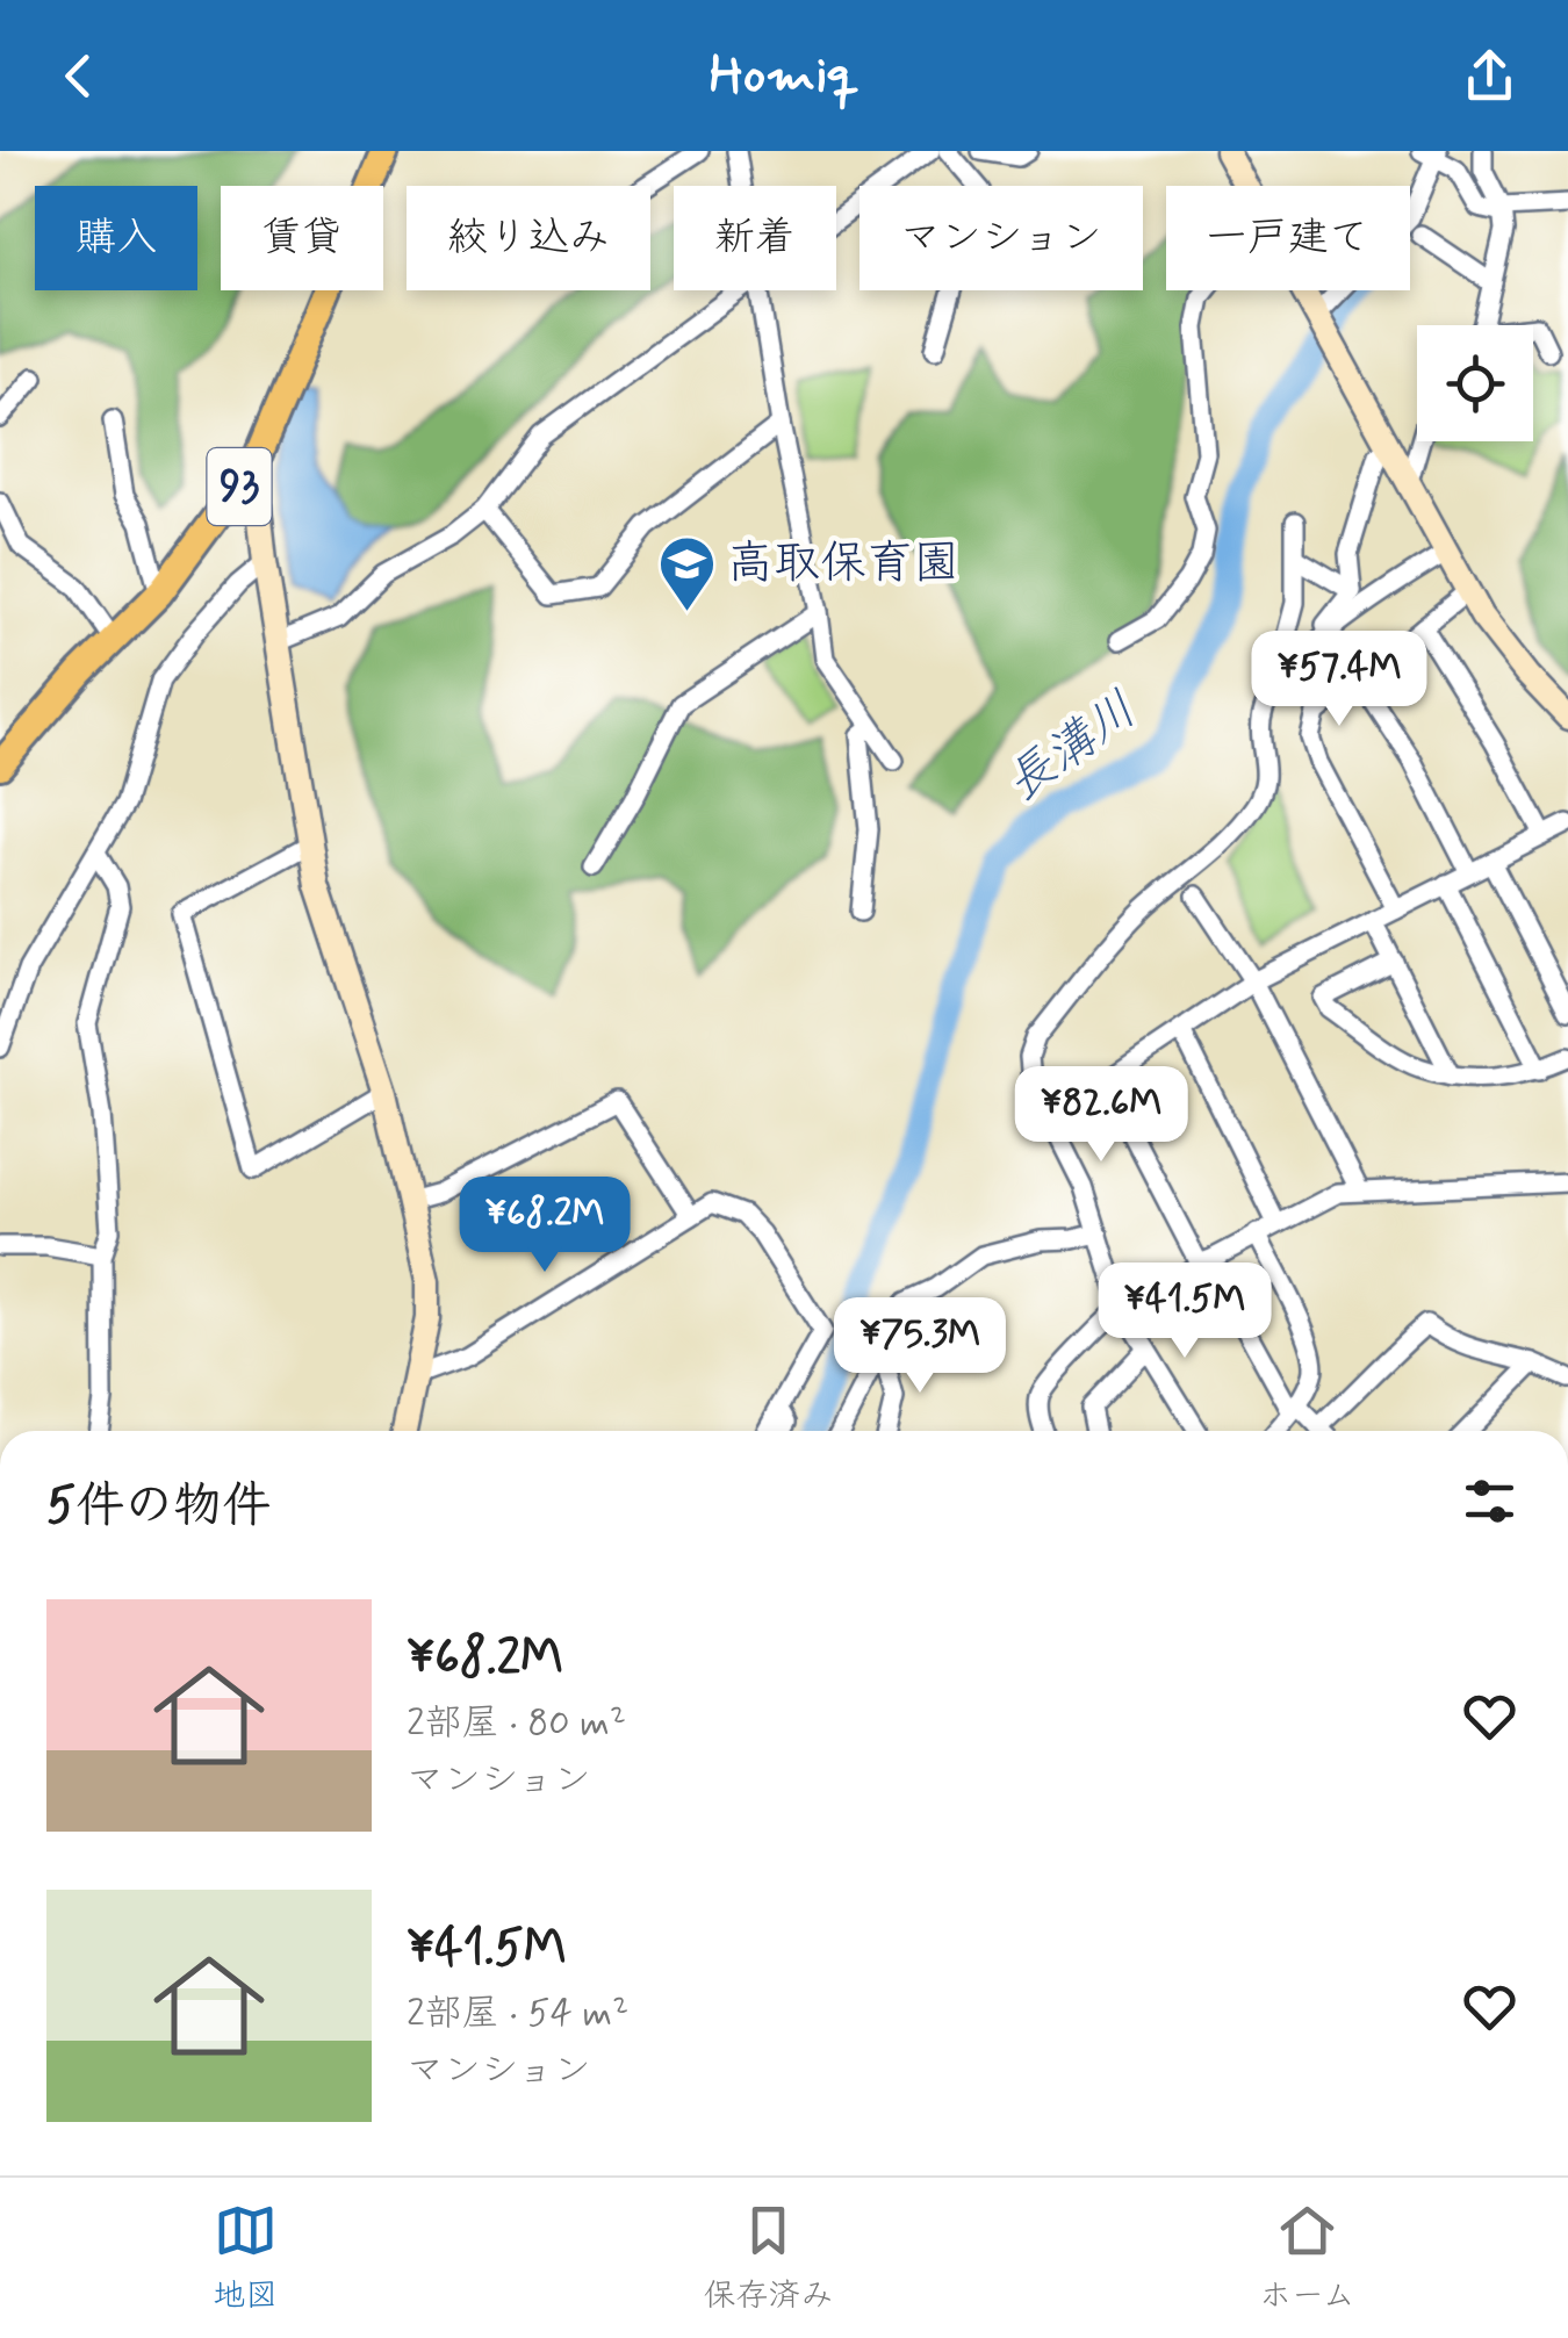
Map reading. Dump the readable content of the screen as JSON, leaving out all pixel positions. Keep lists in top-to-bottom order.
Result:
{
  "streets": {
    "main road": ["93"]
  },
  "water": ["長溝川"],
  "places": {
    "school or university": ["高取保育園"]
  },
  "page": {
    "header": "Homiq",
    "chip": [
      "購入",
      "賃貸",
      "絞り込み",
      "新着",
      "マンション",
      "一戸建て"
    ],
    "price": [
      "¥57.4M",
      "¥82.6M",
      "¥68.2M",
      "¥41.5M",
      "¥75.3M"
    ],
    "heading": "5件の物件",
    "list": [
      {
        "name": "¥68.2M",
        "note": "2部屋 · 80 m² · マンション"
      },
      {
        "name": "¥41.5M",
        "note": "2部屋 · 54 m² · マンション"
      }
    ],
    "tabs": ["地図", "保存済み", "ホーム"]
  }
}
